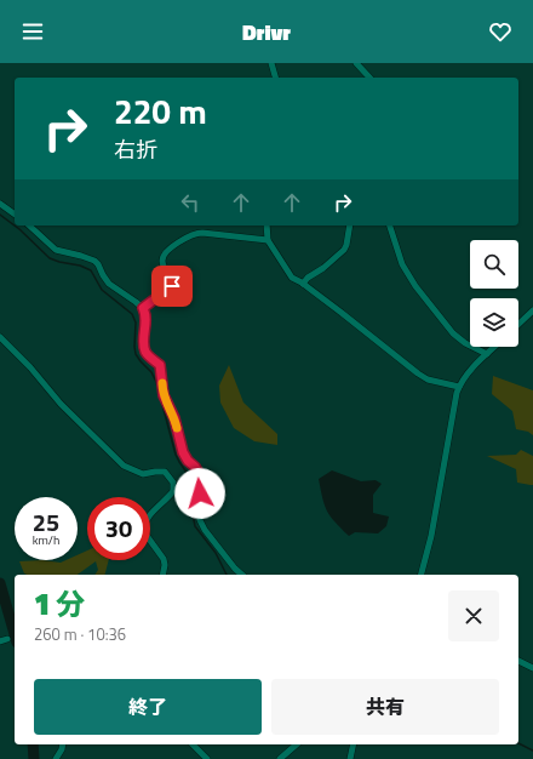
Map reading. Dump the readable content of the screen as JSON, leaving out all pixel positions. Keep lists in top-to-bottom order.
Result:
{
  "page": {
    "header": "Drivr",
    "turn": ["220 m", "右折"],
    "speed": "25 km/h",
    "limit": "30",
    "heading": ["1 分", "260 m · 10:36"],
    "buttons": ["終了", "共有"]
  }
}
